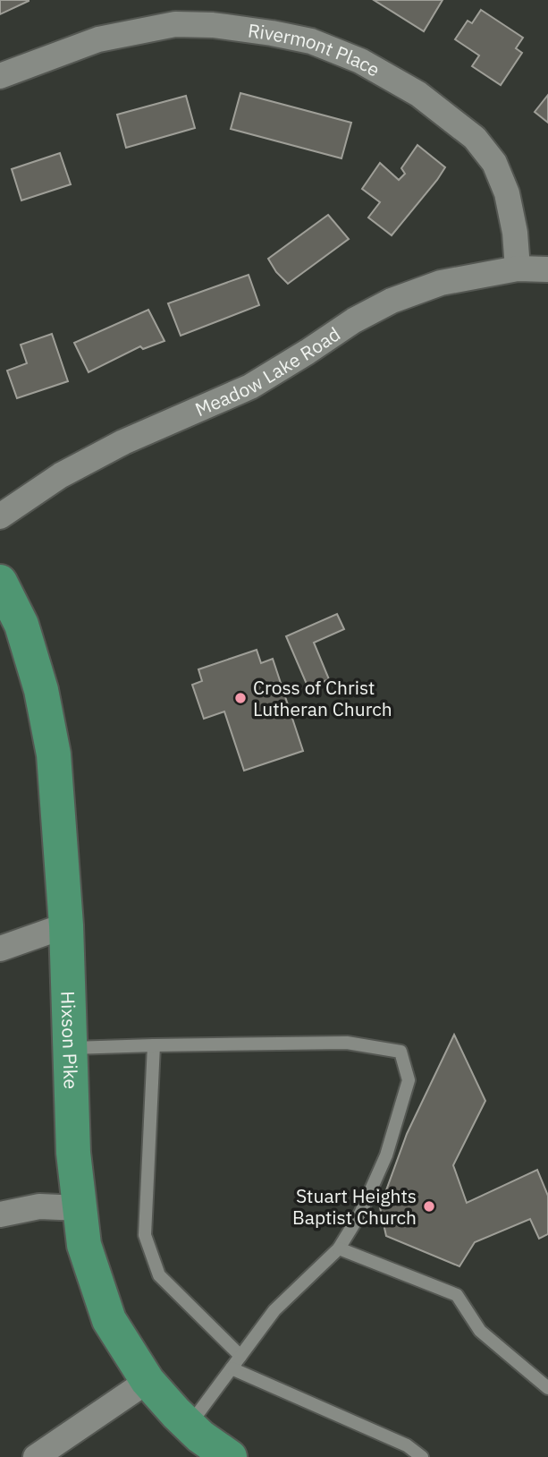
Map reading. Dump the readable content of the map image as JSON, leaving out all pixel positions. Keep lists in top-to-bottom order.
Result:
{
  "streets": {
    "main road": ["Hixson Pike"],
    "street": ["Rivermont Place", "Meadow Lake Road"]
  },
  "crossings": [
    ["Rivermont Place", "Meadow Lake Road"]
  ],
  "places": ["Cross of Christ Lutheran Church", "Stuart Heights Baptist Church"]
}
